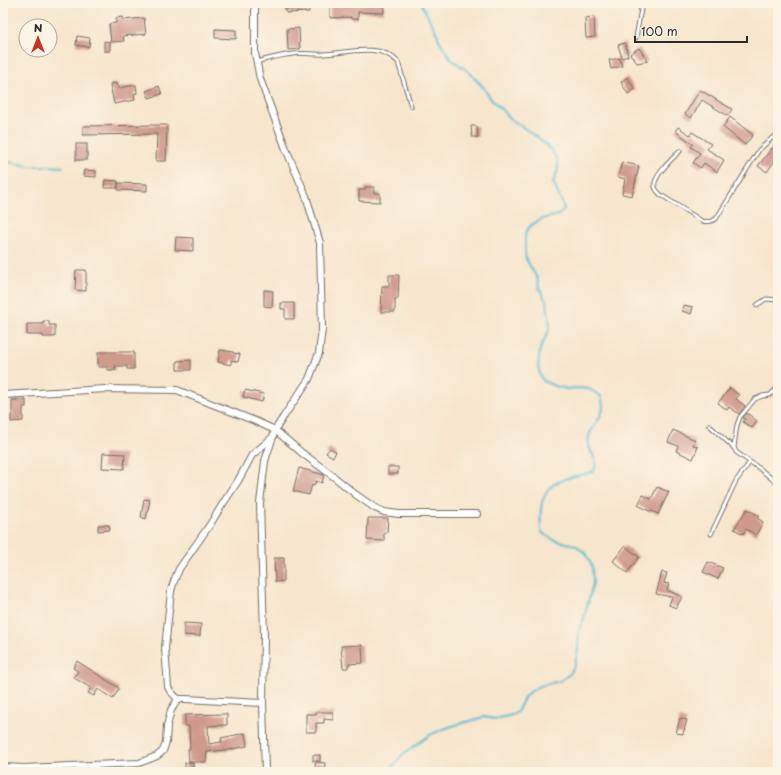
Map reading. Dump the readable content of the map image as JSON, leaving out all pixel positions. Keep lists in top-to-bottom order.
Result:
{
  "scale_bar": "100 m",
  "north": "top"
}
